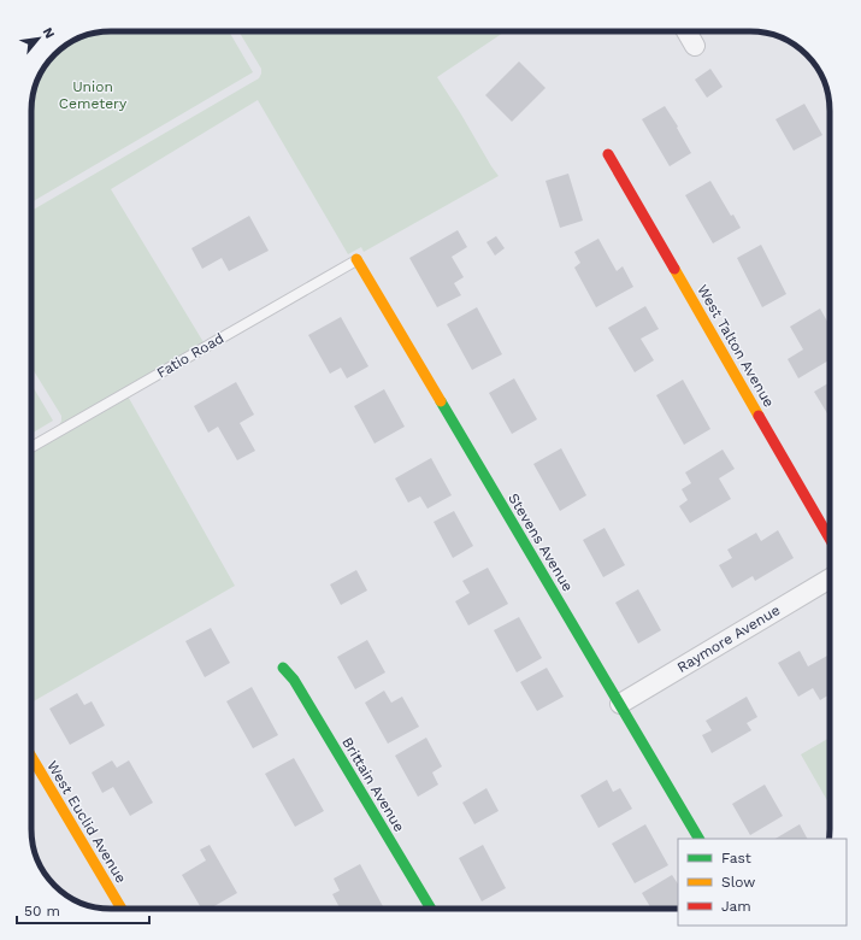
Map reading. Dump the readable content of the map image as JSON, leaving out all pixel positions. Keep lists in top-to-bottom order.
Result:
{
  "streets": {
    "street": [
      "West Talton Avenue",
      "Stevens Avenue",
      "Raymore Avenue",
      "Brittain Avenue",
      "West Euclid Avenue"
    ],
    "lane": ["Fatio Road"]
  },
  "crossings": [
    ["Fatio Road", "Stevens Avenue"],
    ["Stevens Avenue", "Raymore Avenue"]
  ],
  "parks": ["Union Cemetery"],
  "legend": ["Fast", "Slow", "Jam"],
  "scale_bar": "50 m",
  "north": "top right"
}
